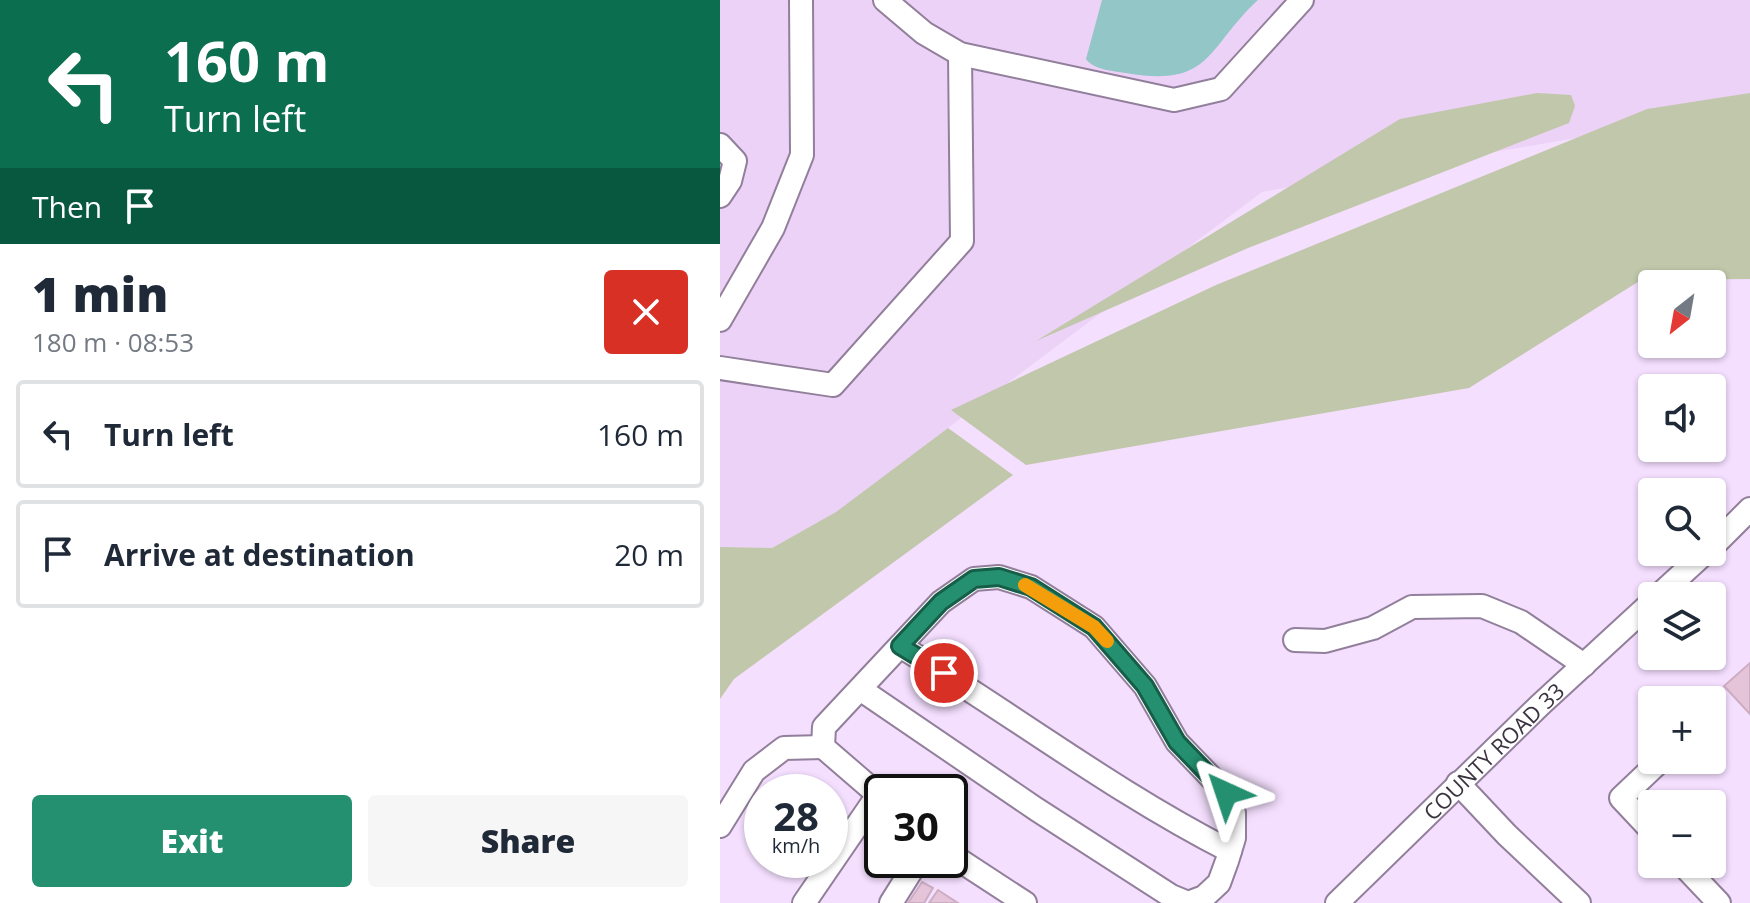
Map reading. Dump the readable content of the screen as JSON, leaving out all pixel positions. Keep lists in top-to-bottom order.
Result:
{
  "streets": {
    "street": ["COUNTY ROAD 33"]
  },
  "north": "bottom left",
  "page": {
    "turn": ["160 m", "Turn left"],
    "then": "Then",
    "heading": ["1 min", "180 m · 08:53"],
    "map_buttons": ["+", "−"],
    "list": [
      {
        "name": "Turn left",
        "value": "160 m"
      },
      {
        "name": "Arrive at destination",
        "value": "20 m"
      }
    ],
    "speed": "28 km/h",
    "limit": "30",
    "buttons": ["Exit", "Share"]
  }
}
